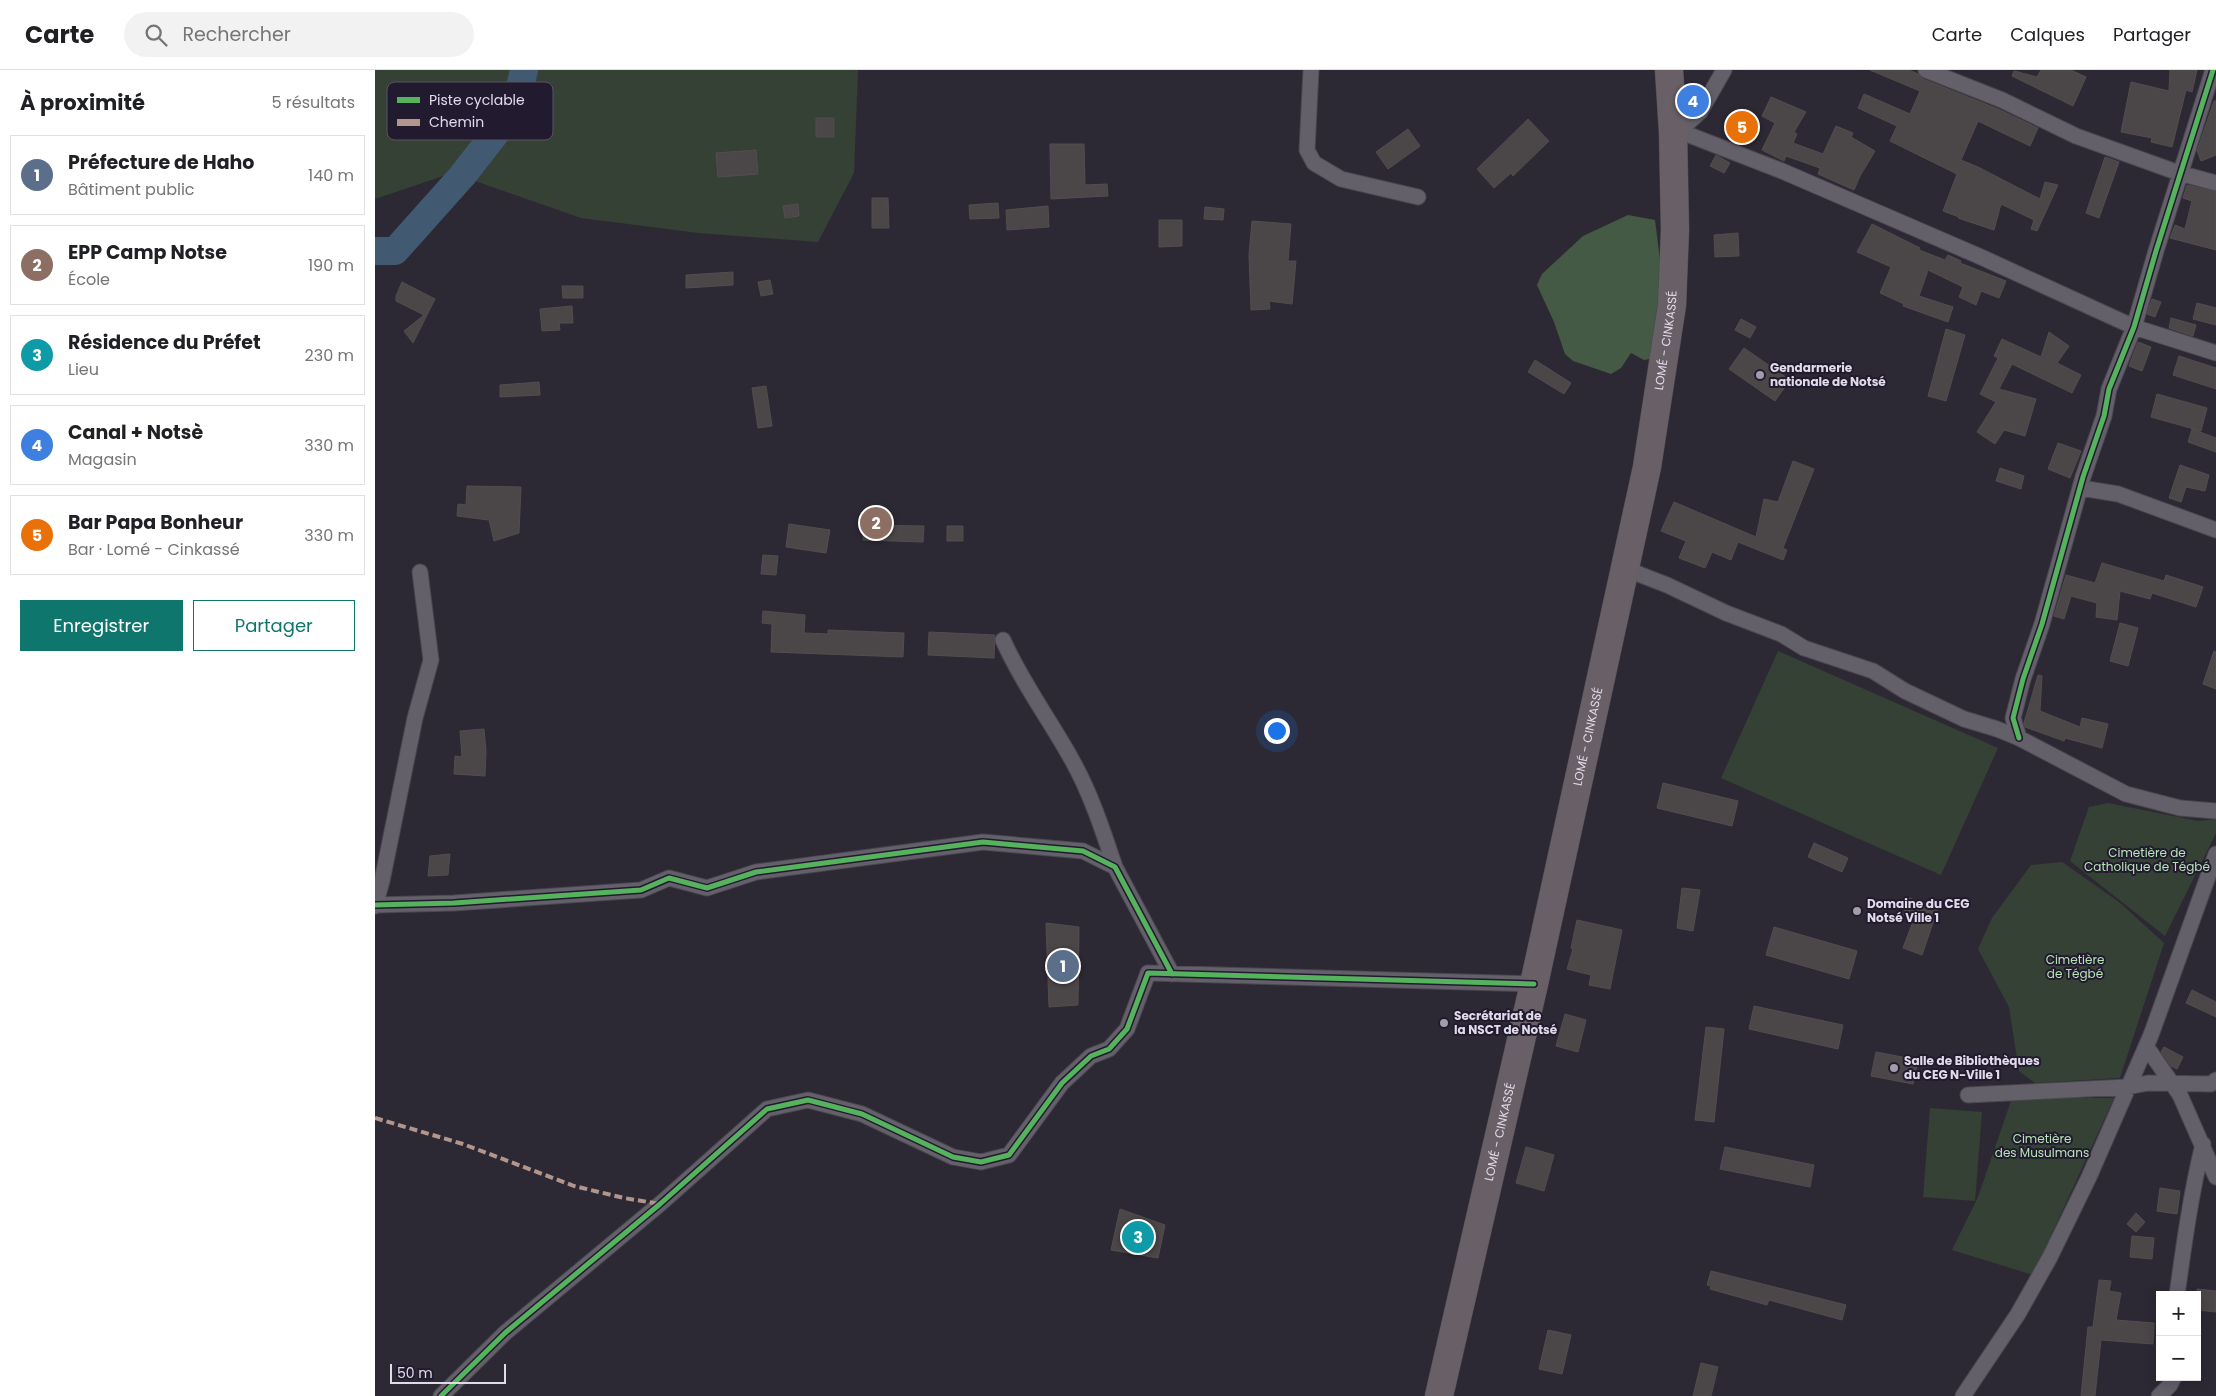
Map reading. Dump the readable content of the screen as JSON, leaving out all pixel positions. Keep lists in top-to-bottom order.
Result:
{
  "streets": {
    "highway": ["LOMÉ - CINKASSÉ"]
  },
  "parks": ["Cimetière de Catholique de Tégbé", "Cimetière de Tégbé", "Cimetière des Musulmans"],
  "places": [
    "Gendarmerie nationale de Notsé",
    "Domaine du CEG Notsé Ville 1",
    "Secrétariat de la NSCT de Notsé",
    "Salle de Bibliothèques du CEG N-Ville 1"
  ],
  "legend": ["Piste cyclable", "Chemin"],
  "scale_bar": "50 m",
  "page": {
    "header": "Carte",
    "search": "Rechercher",
    "nav": ["Carte", "Calques", "Partager"],
    "heading": ["À proximité", "5 résultats"],
    "pins": [
      "4",
      "5",
      "2",
      "1",
      "3"
    ],
    "list": [
      {
        "mark": "1",
        "name": "Préfecture de Haho",
        "note": "Bâtiment public",
        "value": "140 m"
      },
      {
        "mark": "2",
        "name": "EPP Camp Notse",
        "note": "École",
        "value": "190 m"
      },
      {
        "mark": "3",
        "name": "Résidence du Préfet",
        "note": "Lieu",
        "value": "230 m"
      },
      {
        "mark": "4",
        "name": "Canal + Notsè",
        "note": "Magasin",
        "value": "330 m"
      },
      {
        "mark": "5",
        "name": "Bar Papa Bonheur",
        "note": "Bar · Lomé - Cinkassé",
        "value": "330 m"
      }
    ],
    "buttons": ["Enregistrer", "Partager"],
    "map_buttons": ["+", "−"],
    "scale": "50 m"
  }
}
